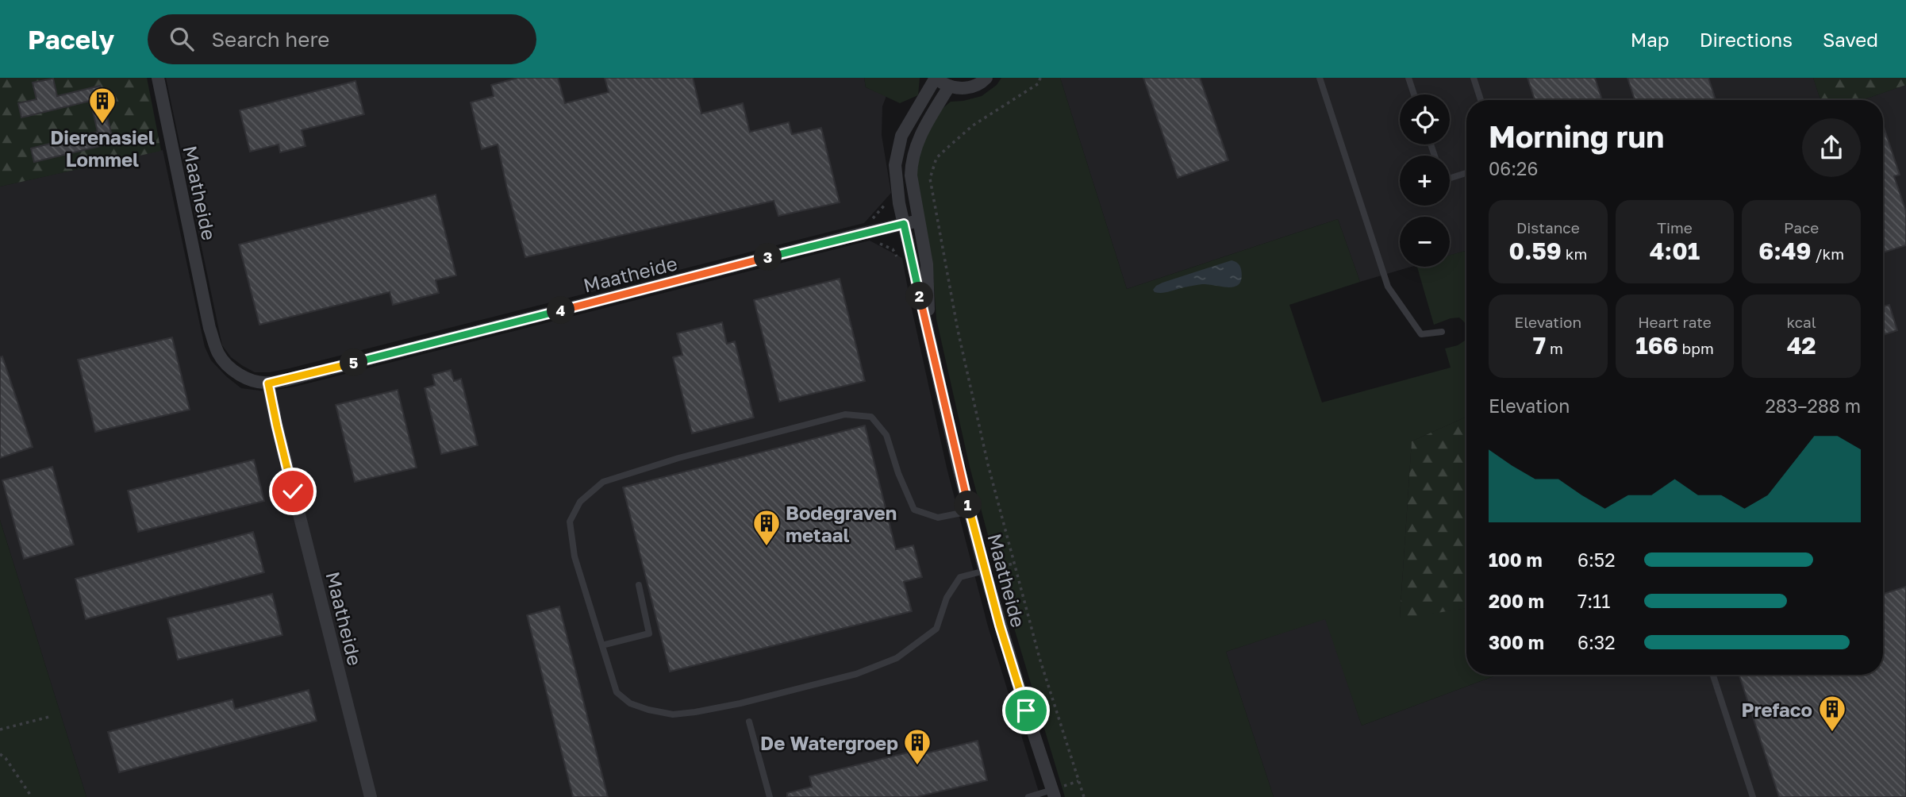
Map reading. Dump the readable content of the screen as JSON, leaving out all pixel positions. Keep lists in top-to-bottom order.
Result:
{
  "streets": {
    "street": ["Maatheide"]
  },
  "places": {
    "building": [
      "Dierenasiel Lommel",
      "Bodegraven metaal",
      "Prefaco",
      "De Watergroep"
    ]
  },
  "page": {
    "header": "Pacely",
    "search": "Search here",
    "nav": ["Map", "Directions", "Saved"],
    "map_buttons": ["+", "−"],
    "heading": ["Morning run", "06:26"],
    "stats": [
      ["Distance", "0.59 km"],
      ["Time", "4:01"],
      ["Pace", "6:49 /km"],
      ["Elevation", "7 m"],
      ["Heart rate", "166 bpm"],
      ["kcal", "42"]
    ],
    "pins": [
      "3",
      "2",
      "4",
      "5",
      "1"
    ],
    "chart": ["Elevation", "283–288 m"],
    "list": [
      {
        "name": "100 m",
        "note": "6:52"
      },
      {
        "name": "200 m",
        "note": "7:11"
      },
      {
        "name": "300 m",
        "note": "6:32"
      }
    ]
  }
}
